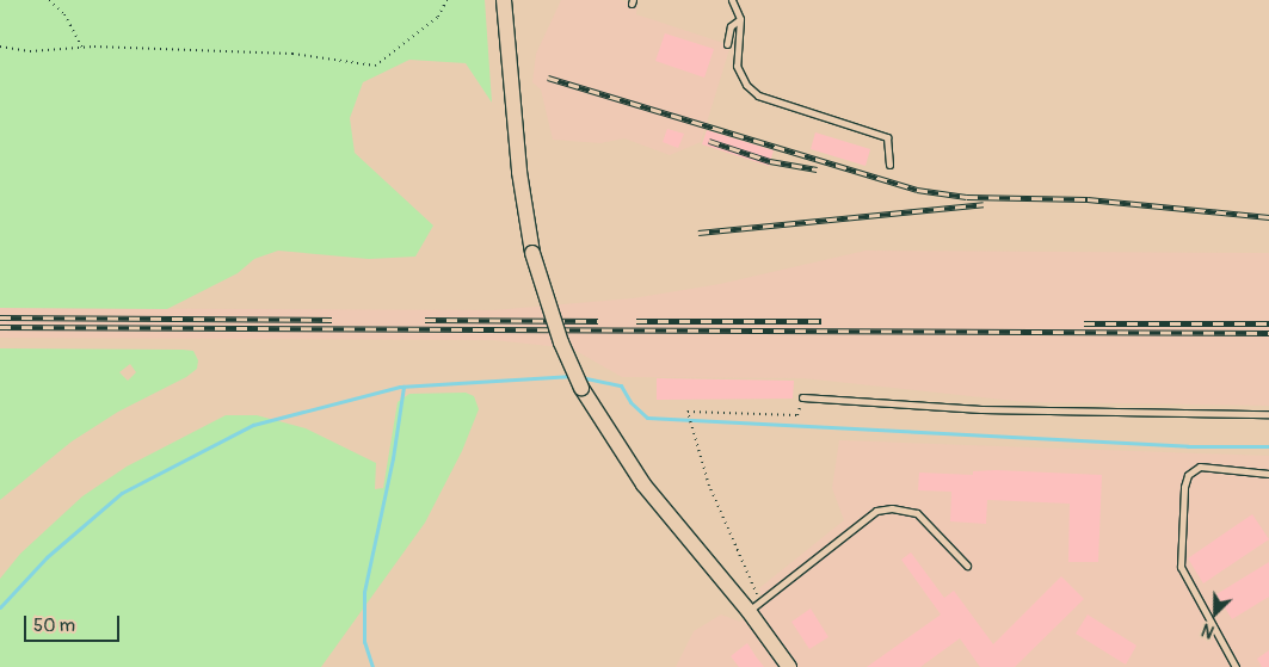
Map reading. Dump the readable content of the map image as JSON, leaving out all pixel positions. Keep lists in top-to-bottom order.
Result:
{
  "scale_bar": "50 m",
  "north": "bottom left"
}
